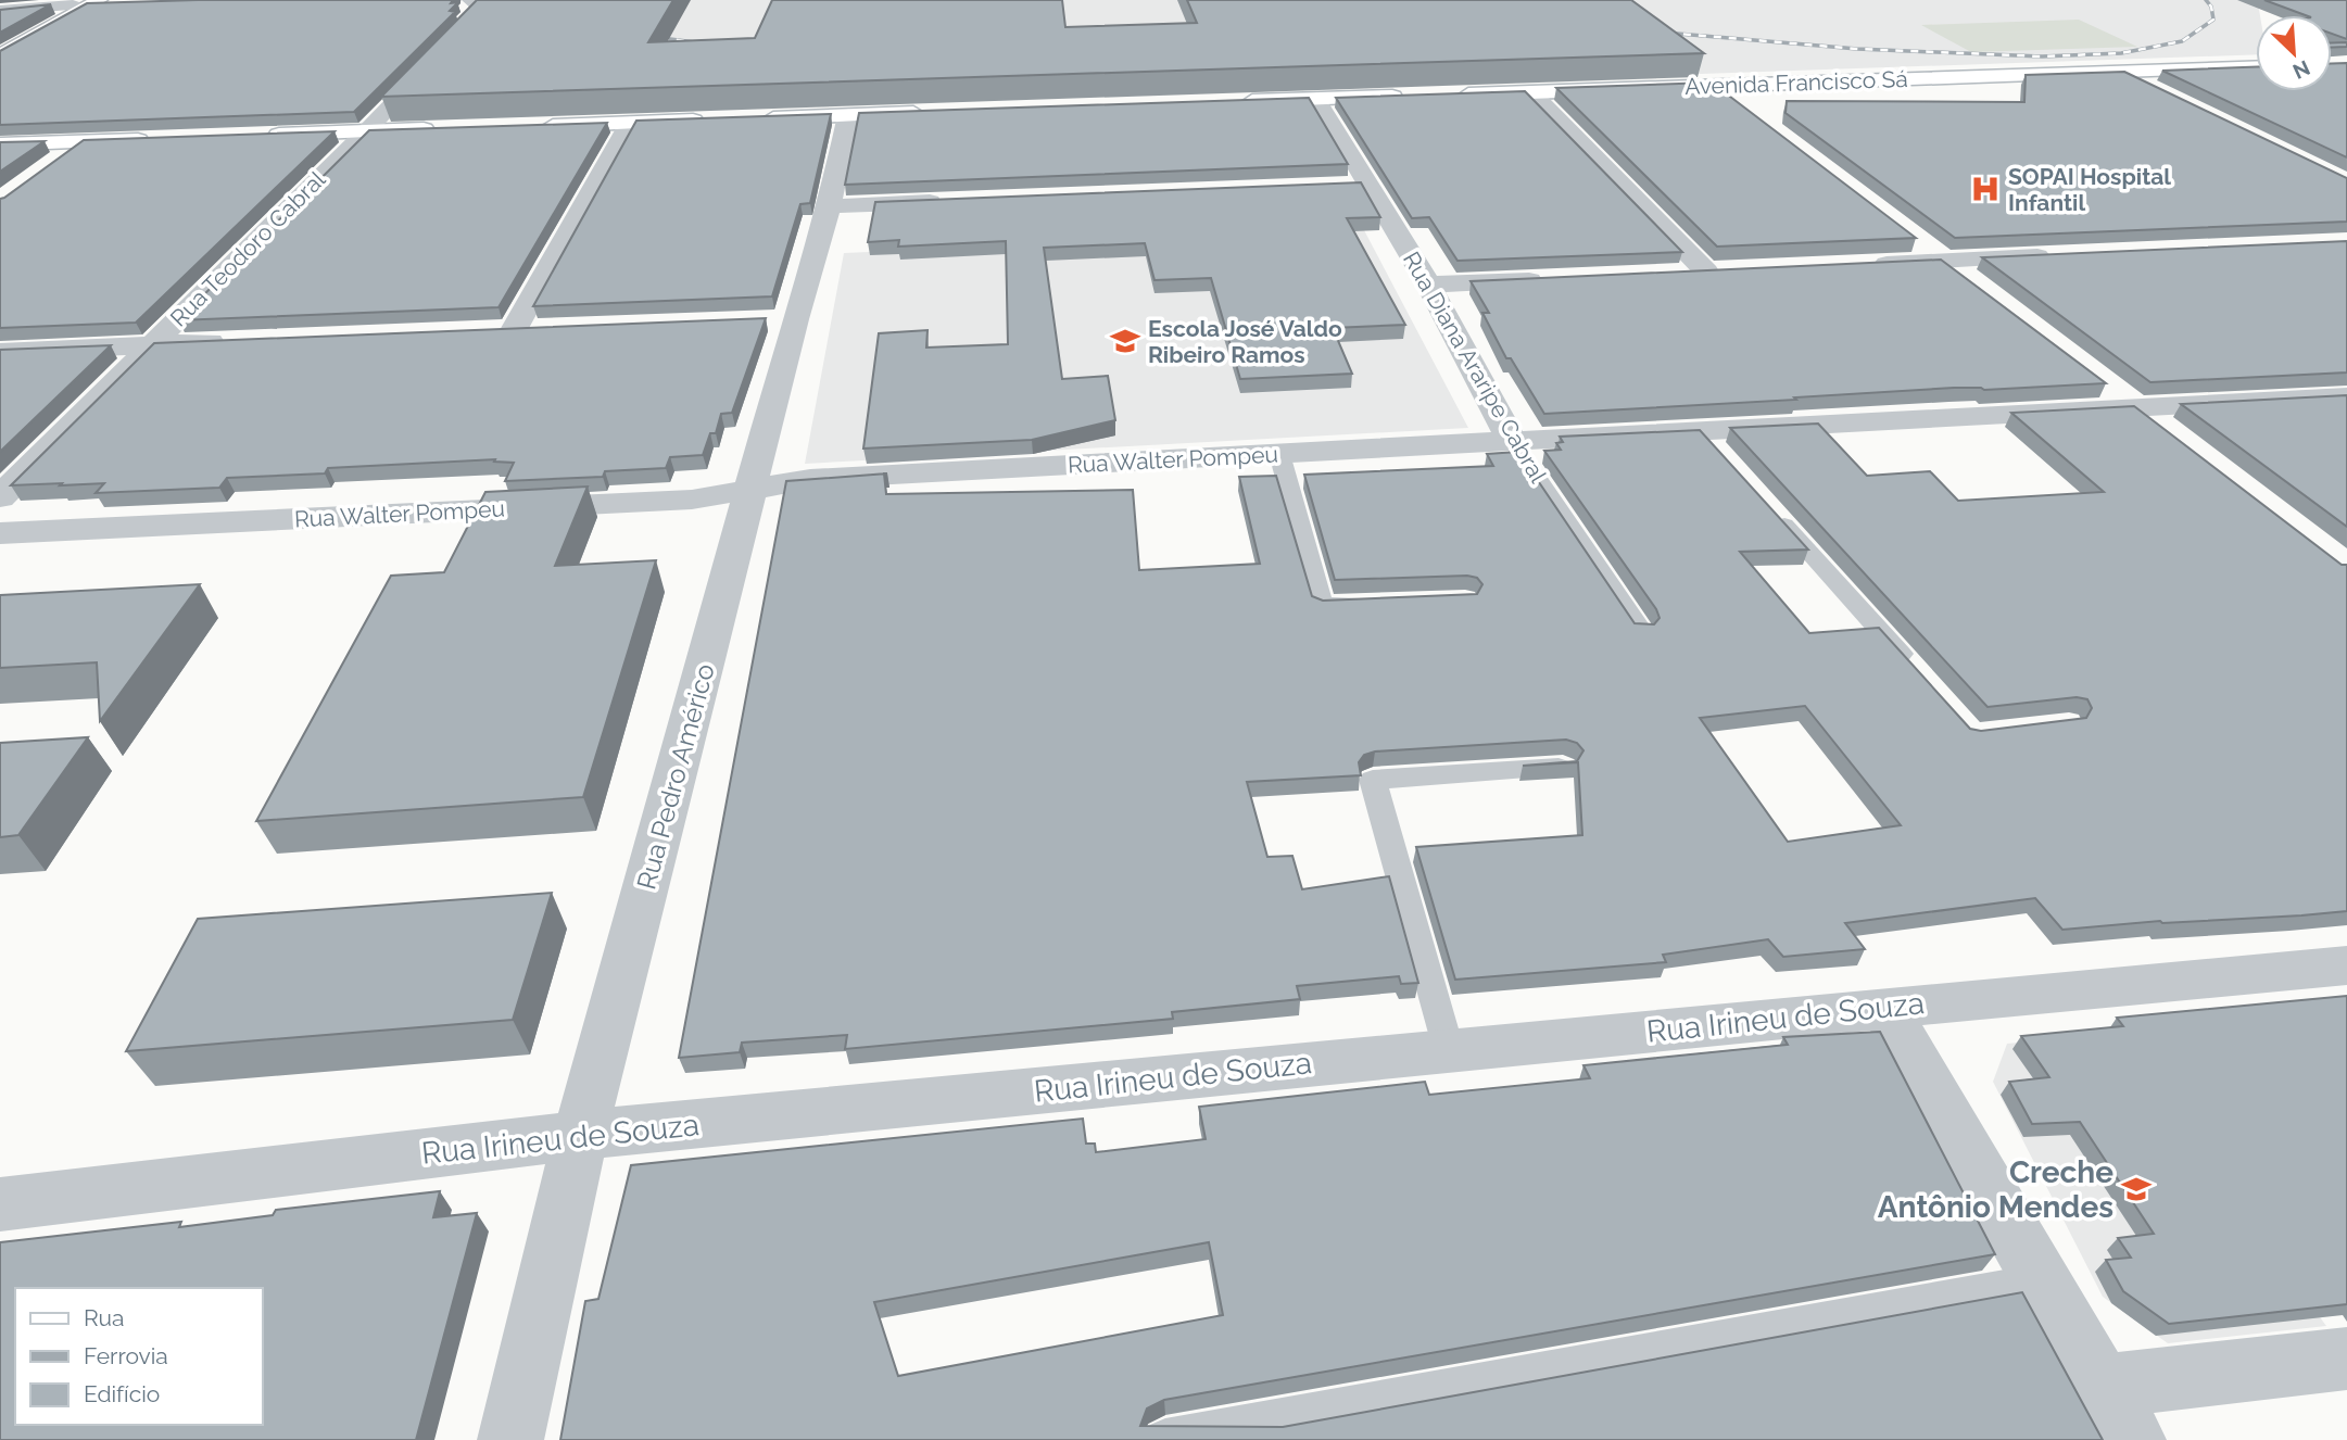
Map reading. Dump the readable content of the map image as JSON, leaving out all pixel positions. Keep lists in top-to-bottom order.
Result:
{
  "streets": {
    "main road": ["Avenida Francisco Sá"],
    "street": [
      "Rua Teodoro Cabral",
      "Rua Diana Araripe Cabral",
      "Rua Walter Pompeu",
      "Rua Pedro Américo",
      "Rua Irineu de Souza"
    ]
  },
  "crossings": [
    ["Rua Diana Araripe Cabral", "Rua Walter Pompeu"],
    ["Rua Walter Pompeu", "Rua Pedro Américo"],
    ["Rua Pedro Américo", "Rua Irineu de Souza"]
  ],
  "places": {
    "hospital": ["SOPAI Hospital Infantil"],
    "school or university": ["Escola José Valdo Ribeiro Ramos", "Creche Antônio Mendes"]
  },
  "legend": ["Rua", "Ferrovia", "Edifício"],
  "north": "bottom right"
}
